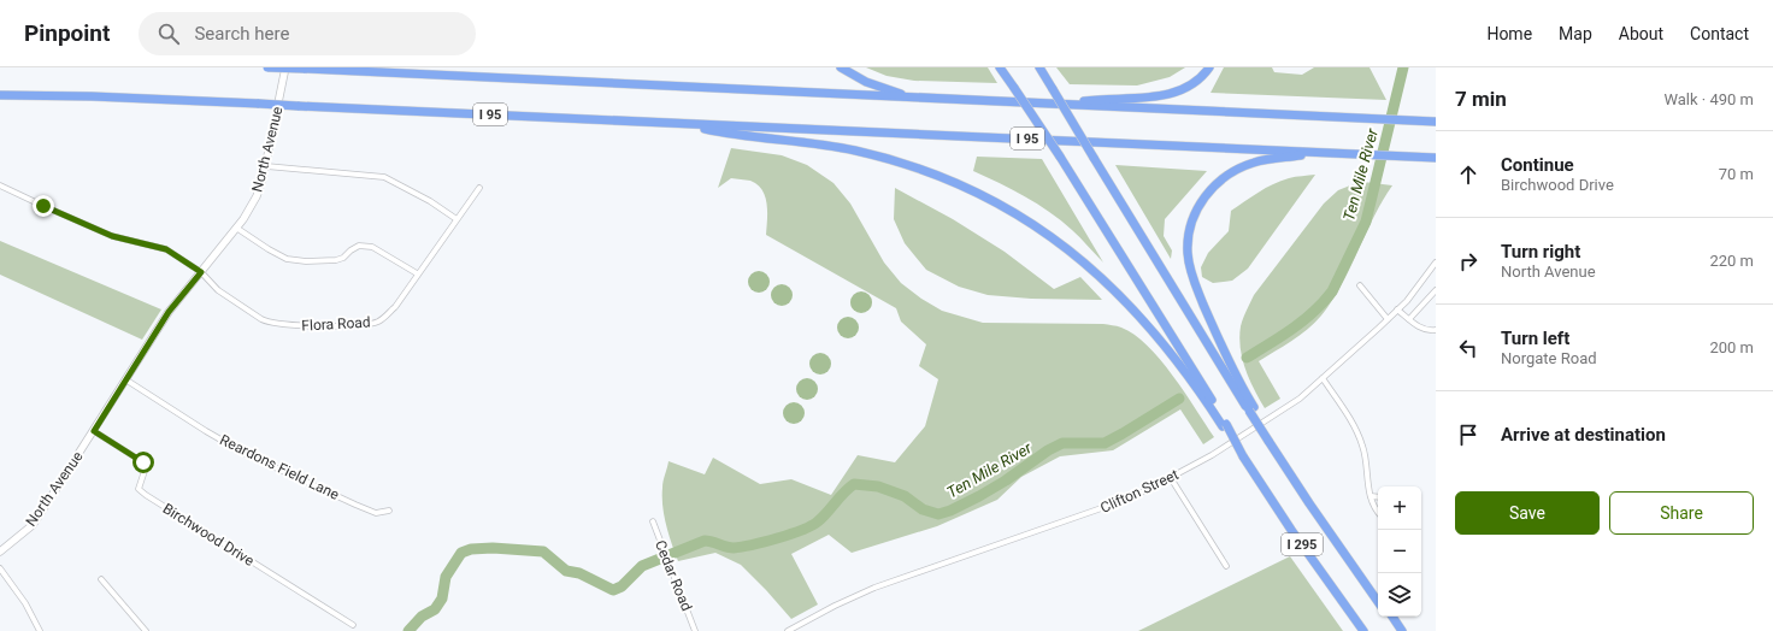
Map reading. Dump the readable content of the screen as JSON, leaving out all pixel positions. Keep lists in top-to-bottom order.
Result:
{
  "streets": {
    "highway": ["I 95", "I 295"],
    "main road": ["North Avenue"],
    "street": [
      "Flora Road",
      "Reardons Field Lane",
      "Clifton Street",
      "Birchwood Drive",
      "Cedar Road"
    ]
  },
  "crossings": [
    ["North Avenue", "Flora Road"],
    ["North Avenue", "Reardons Field Lane"],
    ["North Avenue", "Birchwood Drive"]
  ],
  "water": ["Ten Mile River"],
  "page": {
    "header": "Pinpoint",
    "search": "Search here",
    "nav": [
      "Home",
      "Map",
      "About",
      "Contact"
    ],
    "heading": ["7 min", "Walk · 490 m"],
    "list": [
      ["Continue", "Birchwood Drive", "70 m"],
      ["Turn right", "North Avenue", "220 m"],
      ["Turn left", "Norgate Road", "200 m"],
      "Arrive at destination"
    ],
    "buttons": ["Save", "Share"],
    "map_buttons": ["+", "−"]
  }
}
